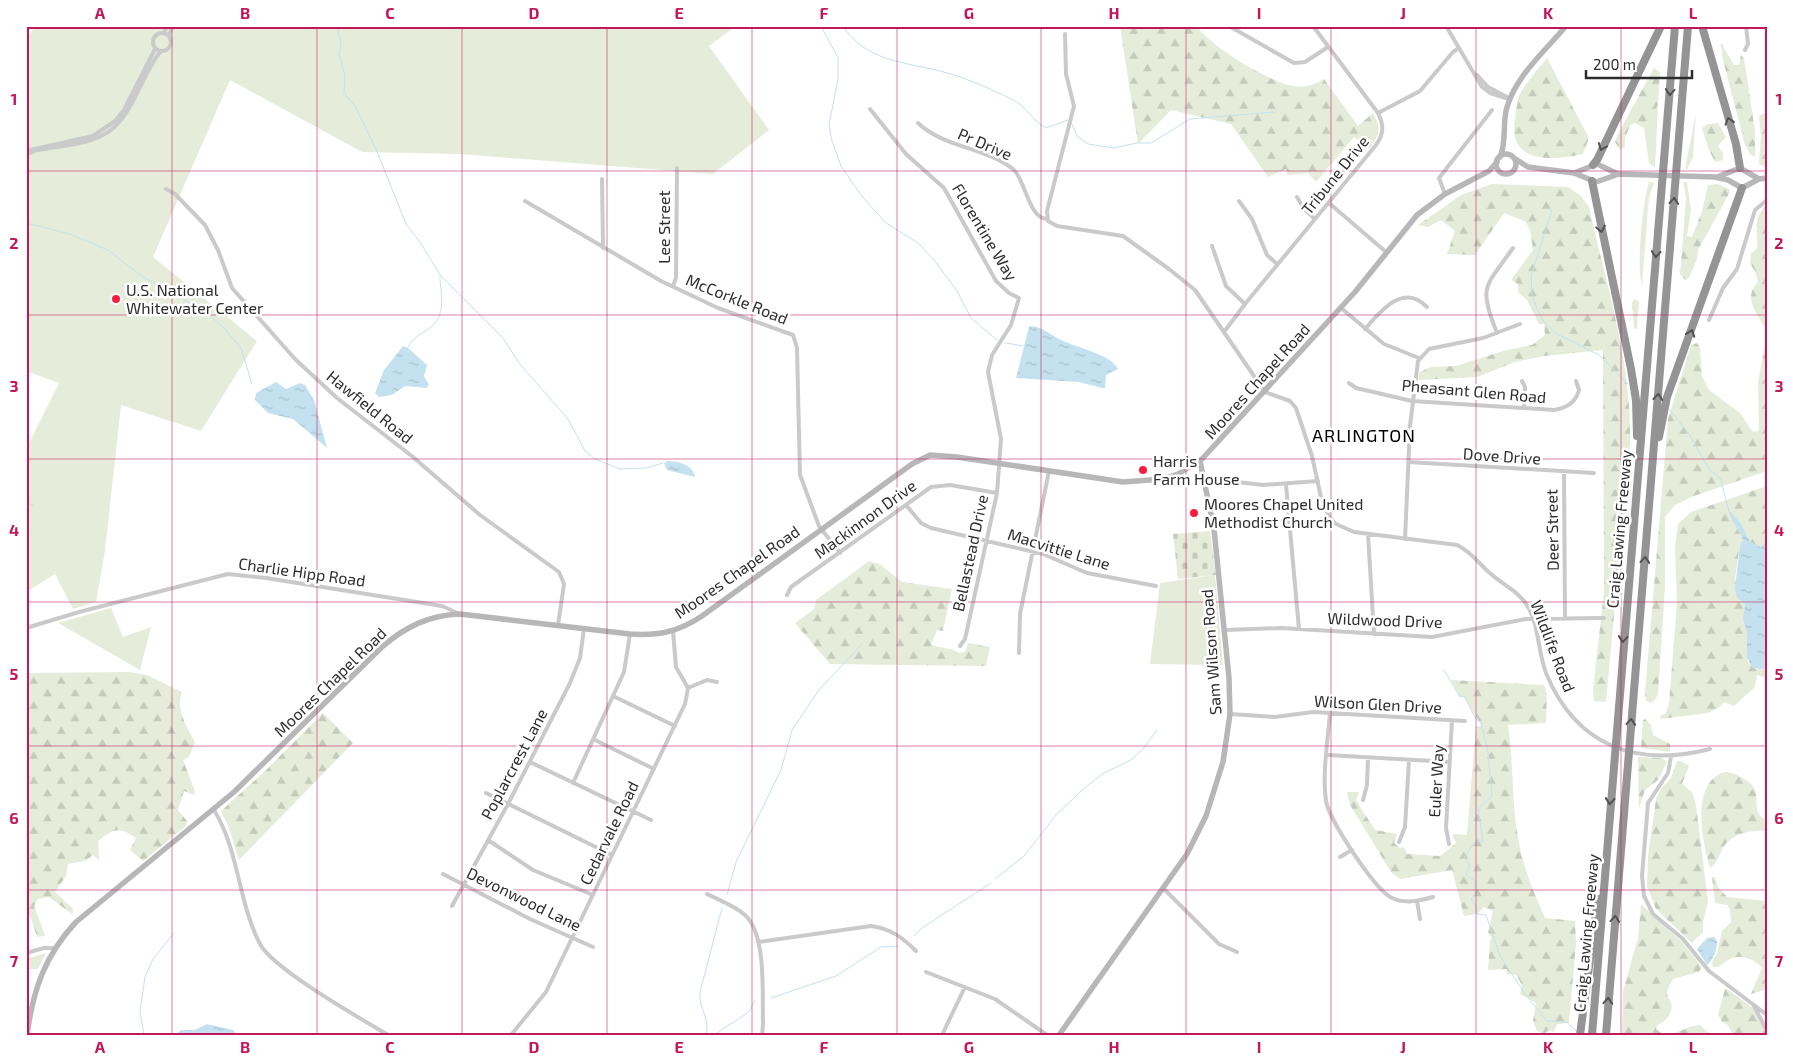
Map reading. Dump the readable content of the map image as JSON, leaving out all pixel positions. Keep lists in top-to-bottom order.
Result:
{
  "streets": {
    "highway": ["Craig Lawing Freeway"],
    "main road": ["Moores Chapel Road", "Sam Wilson Road"],
    "street": [
      "Pr Drive",
      "Tribune Drive",
      "Lee Street",
      "Florentine Way",
      "McCorkle Road",
      "Pheasant Glen Road",
      "Hawfield Road",
      "Dove Drive",
      "Mackinnon Drive",
      "Deer Street",
      "Macvittie Lane",
      "Bellastead Drive",
      "Charlie Hipp Road",
      "Wildwood Drive",
      "Wildlife Road",
      "Wilson Glen Drive",
      "Poplarcrest Lane",
      "Euler Way",
      "Cedarvale Road",
      "Devonwood Lane"
    ]
  },
  "crossings": [
    ["Lee Street", "McCorkle Road"],
    ["Florentine Way", "Bellastead Drive"],
    ["McCorkle Road", "Moores Chapel Road"],
    ["McCorkle Road", "Mackinnon Drive"],
    ["Moores Chapel Road", "Hawfield Road"],
    ["Moores Chapel Road", "Bellastead Drive"],
    ["Moores Chapel Road", "Charlie Hipp Road"],
    ["Moores Chapel Road", "Wildlife Road"],
    ["Moores Chapel Road", "Sam Wilson Road"],
    ["Moores Chapel Road", "Poplarcrest Lane"],
    ["Dove Drive", "Deer Street"],
    ["Mackinnon Drive", "Macvittie Lane"],
    ["Mackinnon Drive", "Bellastead Drive"],
    ["Deer Street", "Wildwood Drive"],
    ["Macvittie Lane", "Bellastead Drive"],
    ["Wildwood Drive", "Wildlife Road"],
    ["Wildwood Drive", "Sam Wilson Road"],
    ["Sam Wilson Road", "Wilson Glen Drive"],
    ["Wilson Glen Drive", "Euler Way"],
    ["Poplarcrest Lane", "Devonwood Lane"],
    ["Cedarvale Road", "Devonwood Lane"]
  ],
  "districts": ["ARLINGTON"],
  "places": ["U.S. National Whitewater Center", "Harris Farm House", "Moores Chapel United Methodist Church"],
  "scale_bar": "200 m",
  "grid": {
    "columns": [
      "A",
      "B",
      "C",
      "D",
      "E",
      "F",
      "G",
      "H",
      "I",
      "J",
      "K",
      "L"
    ],
    "rows": [
      "1",
      "2",
      "3",
      "4",
      "5",
      "6",
      "7"
    ]
  }
}
